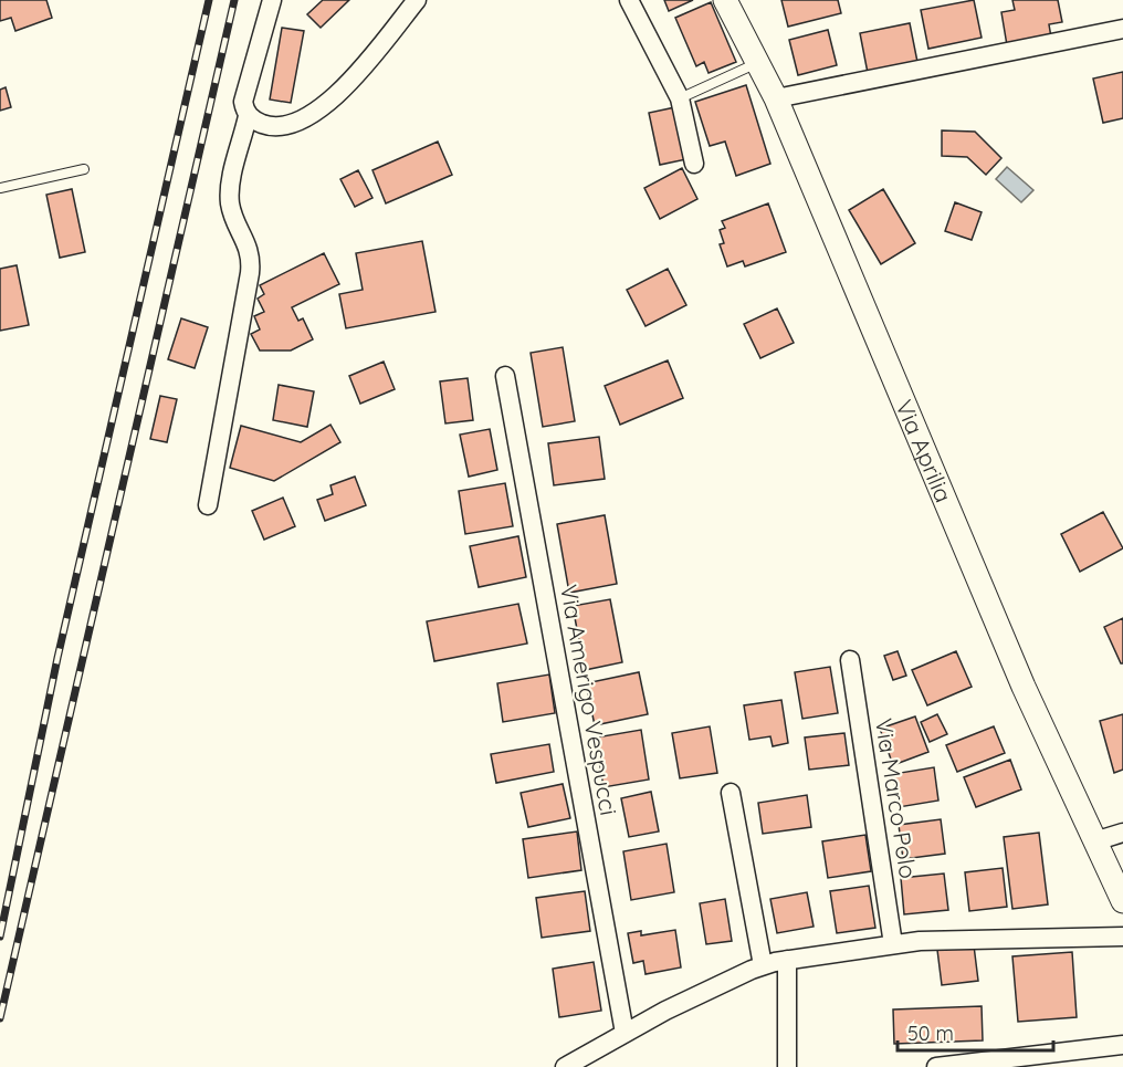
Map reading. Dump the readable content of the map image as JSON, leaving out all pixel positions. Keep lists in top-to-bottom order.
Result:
{
  "streets": {
    "street": ["Via Aprilia", "Via Amerigo Vespucci", "Via Marco Polo"]
  },
  "scale_bar": "50 m"
}
